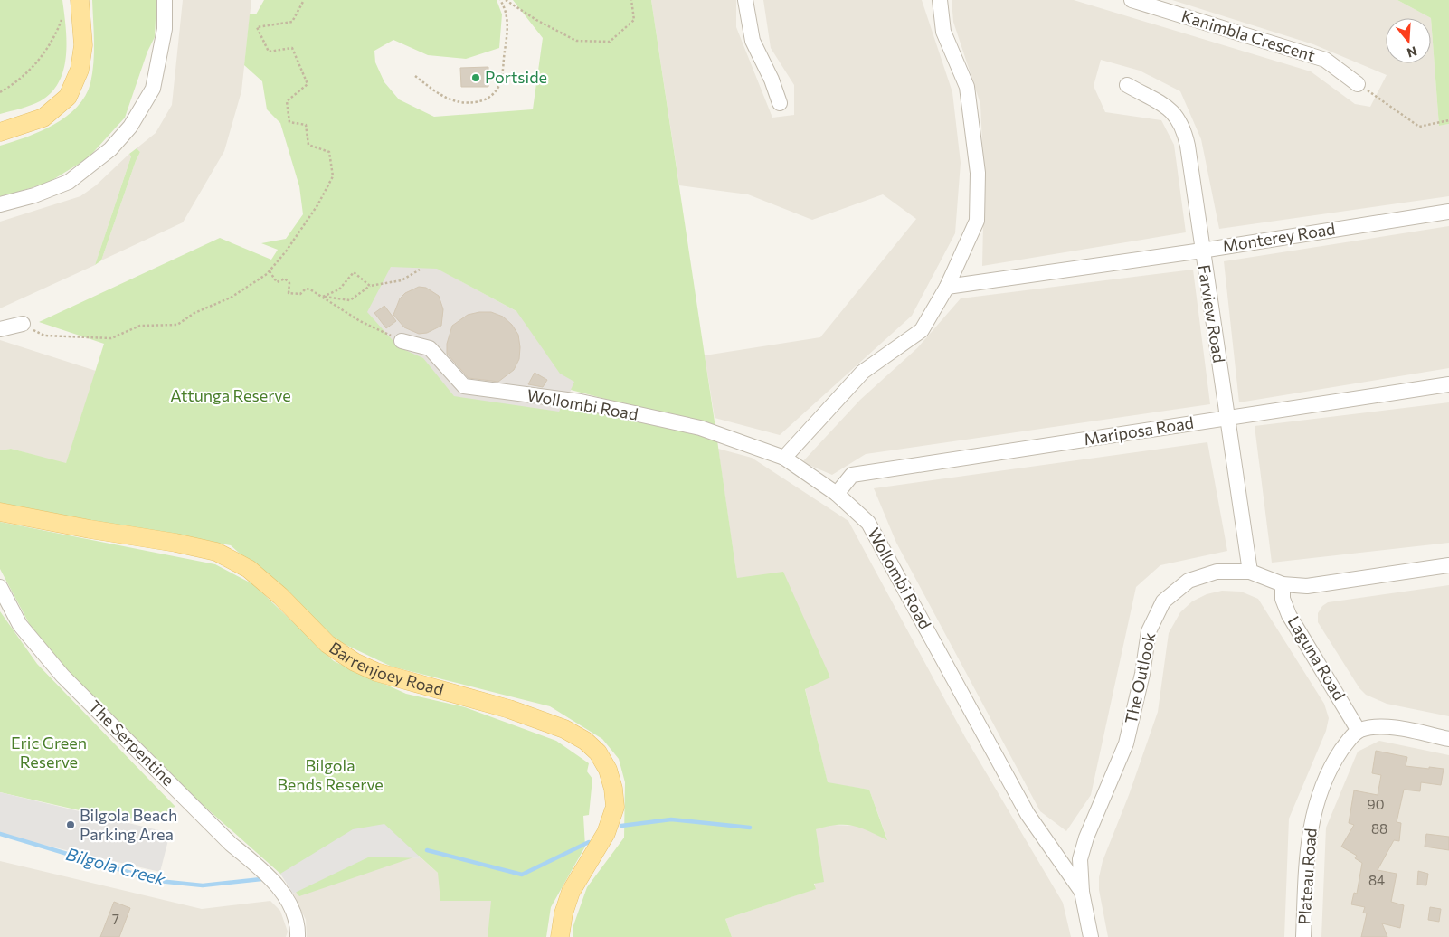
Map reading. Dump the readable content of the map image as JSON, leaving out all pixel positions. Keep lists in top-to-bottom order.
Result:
{
  "streets": {
    "main road": ["Barrenjoey Road"],
    "street": [
      "Kanimbla Crescent",
      "Monterey Road",
      "Farview Road",
      "Wollombi Road",
      "Mariposa Road",
      "Laguna Road",
      "The Outlook",
      "The Serpentine",
      "Plateau Road"
    ]
  },
  "crossings": [
    ["Monterey Road", "Farview Road"],
    ["Farview Road", "Mariposa Road"],
    ["Farview Road", "The Outlook"],
    ["Wollombi Road", "Mariposa Road"],
    ["Wollombi Road", "The Outlook"],
    ["Laguna Road", "The Outlook"],
    ["Laguna Road", "Plateau Road"]
  ],
  "water": ["Bilgola Creek"],
  "parks": ["Attunga Reserve", "Eric Green Reserve", "Bilgola Bends Reserve"],
  "places": ["Portside", "Bilgola Beach Parking Area"],
  "house_numbers": [
    "90",
    "88",
    "84",
    "7"
  ],
  "north": "bottom"
}
